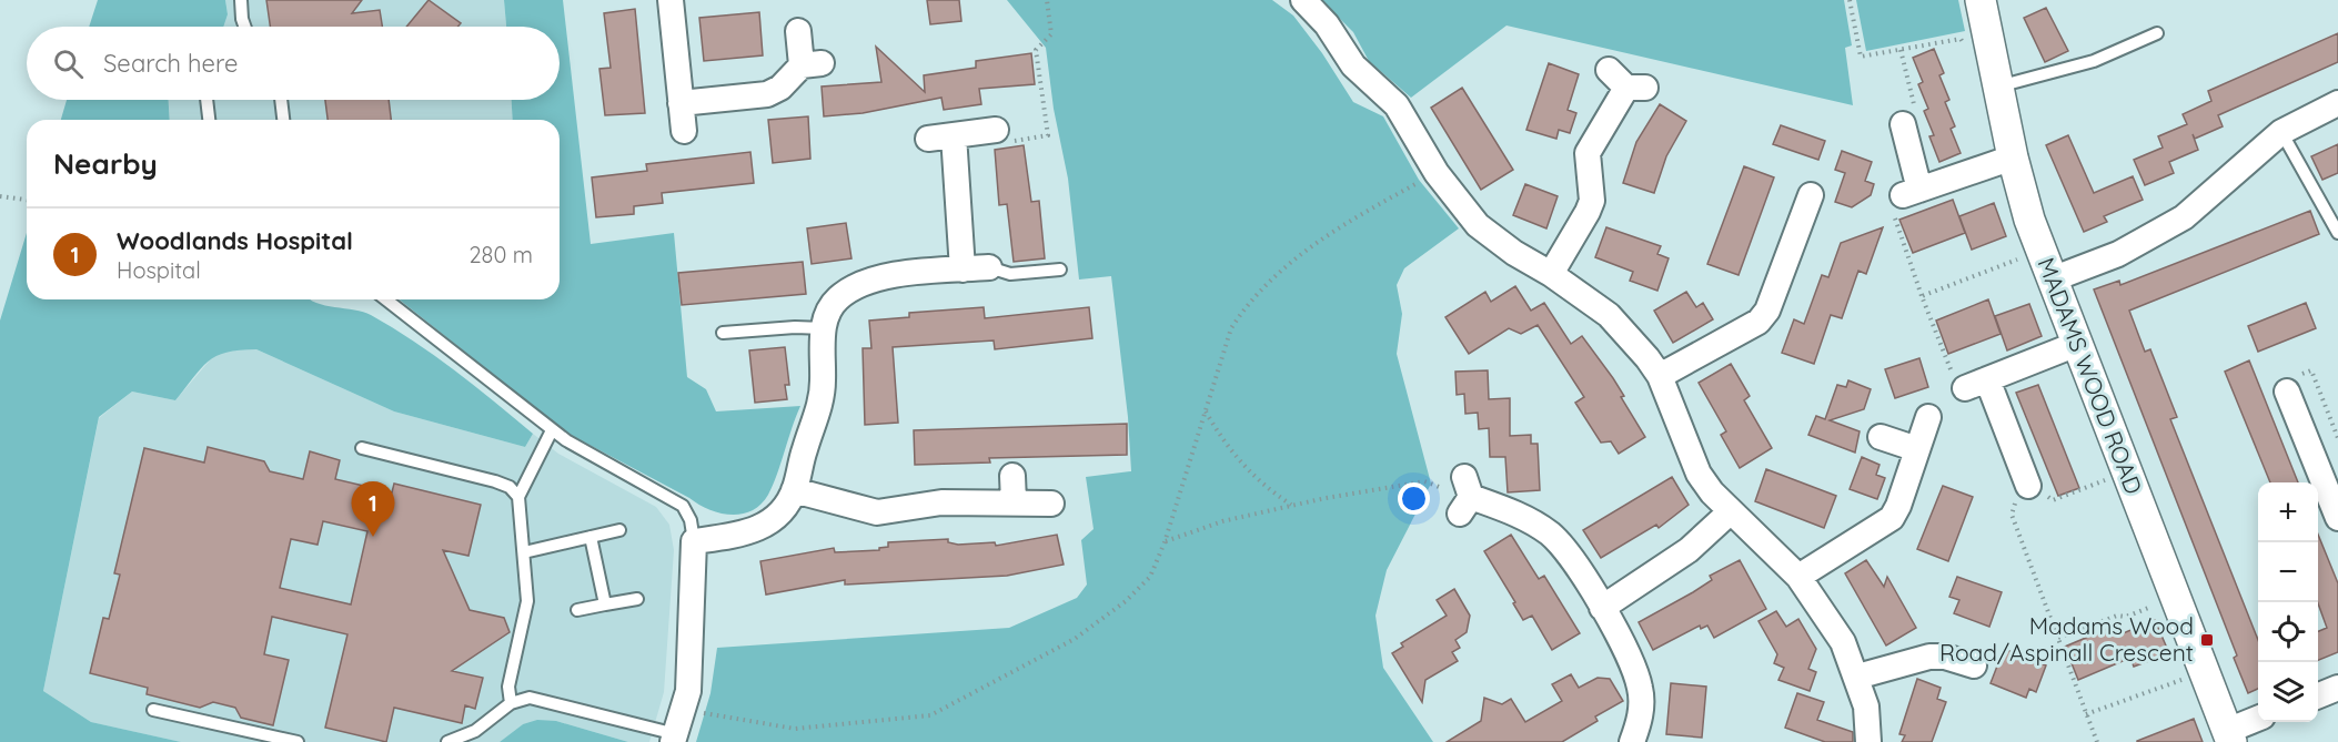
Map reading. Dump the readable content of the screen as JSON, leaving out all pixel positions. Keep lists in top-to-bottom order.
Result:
{
  "streets": {
    "street": ["MADAMS WOOD ROAD"]
  },
  "places": {
    "transit": ["Madams Wood Road/Aspinall Crescent"]
  },
  "page": {
    "search": "Search here",
    "heading": "Nearby",
    "list": [
      {
        "mark": "1",
        "name": "Woodlands Hospital",
        "note": "Hospital",
        "value": "280 m"
      }
    ],
    "pins": "1",
    "map_buttons": ["+", "−"]
  }
}
